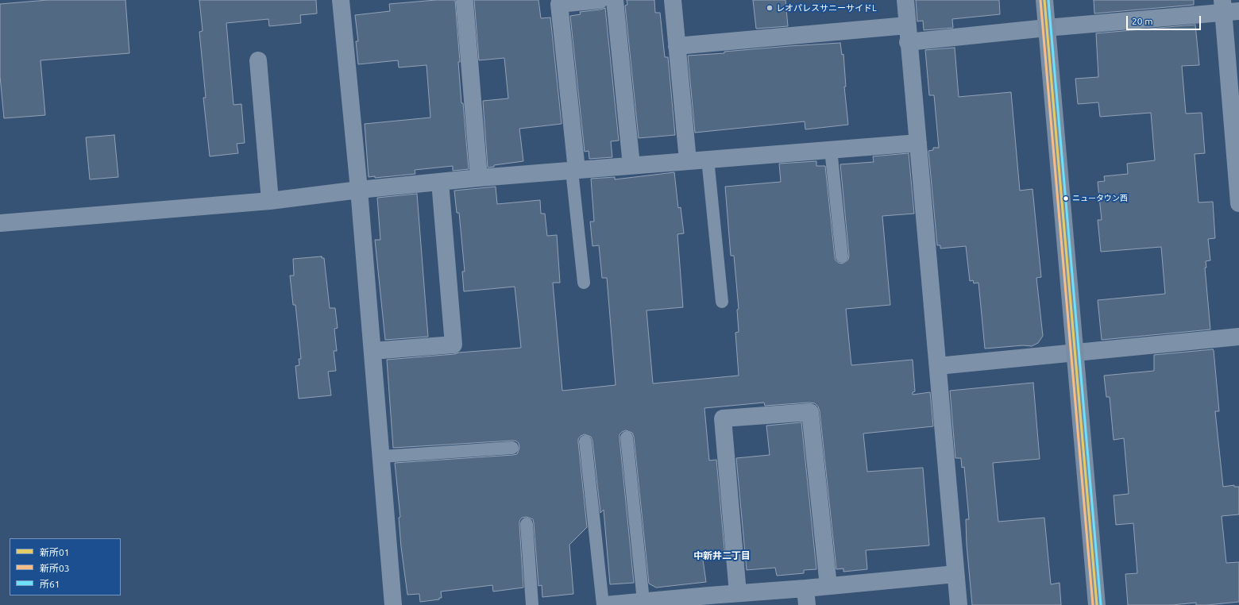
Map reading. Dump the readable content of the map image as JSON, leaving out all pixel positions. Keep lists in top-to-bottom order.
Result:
{
  "districts": ["中新井二丁目"],
  "places": ["レオパレスサニーサイドL", "ニュータウン西"],
  "lines": ["transit line 新所01", "transit line 新所03", "transit line 所61"],
  "legend": ["新所01", "新所03", "所61"],
  "scale_bar": "20 m"
}
